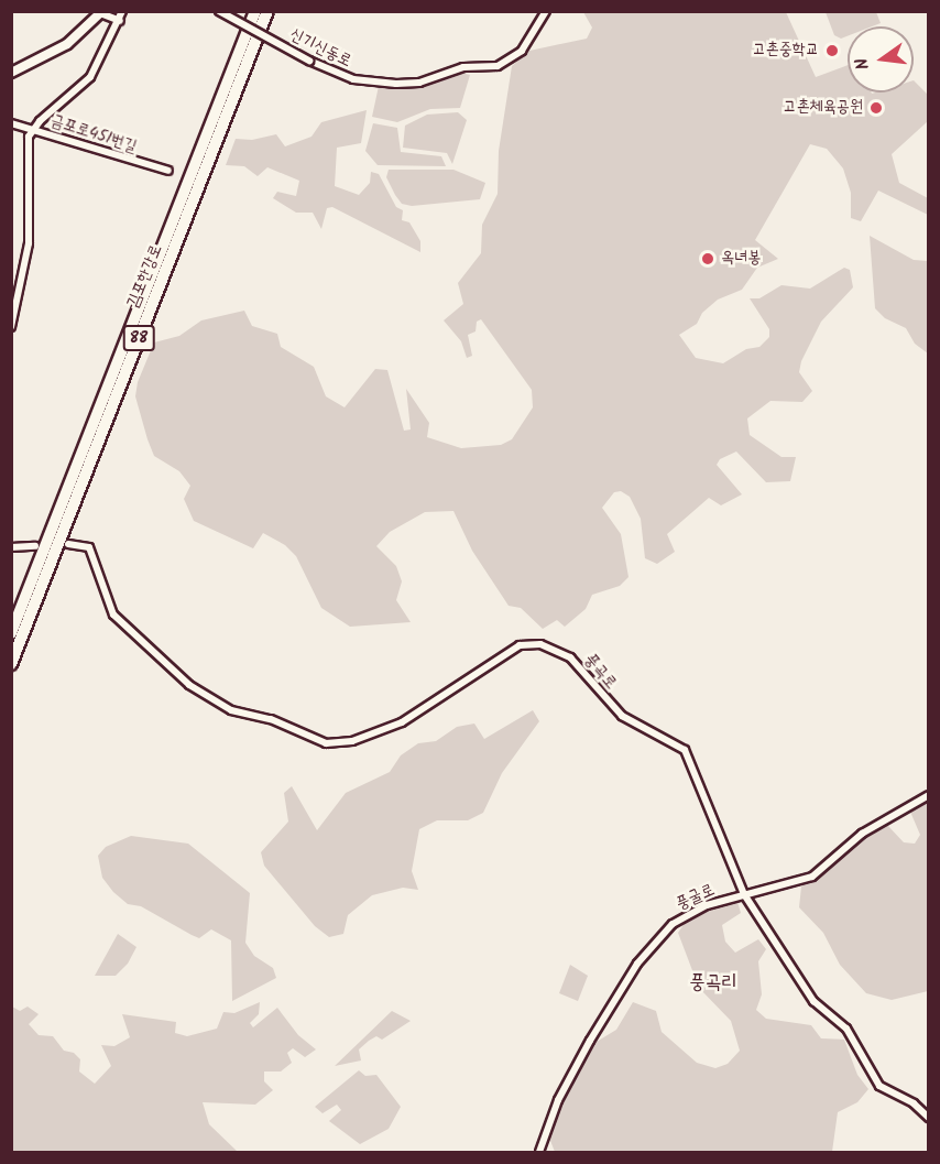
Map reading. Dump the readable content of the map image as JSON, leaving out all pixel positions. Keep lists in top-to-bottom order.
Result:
{
  "streets": {
    "highway": ["김포한강로", "88"],
    "street": [
      "신기신동로",
      "금포로451번길",
      "풍곡로",
      "풍굴로"
    ]
  },
  "crossings": [
    ["풍곡로", "풍굴로"]
  ],
  "districts": ["풍곡리"],
  "places": ["고촌중학교", "고촌체육공원", "옥녀봉"],
  "north": "left"
}
